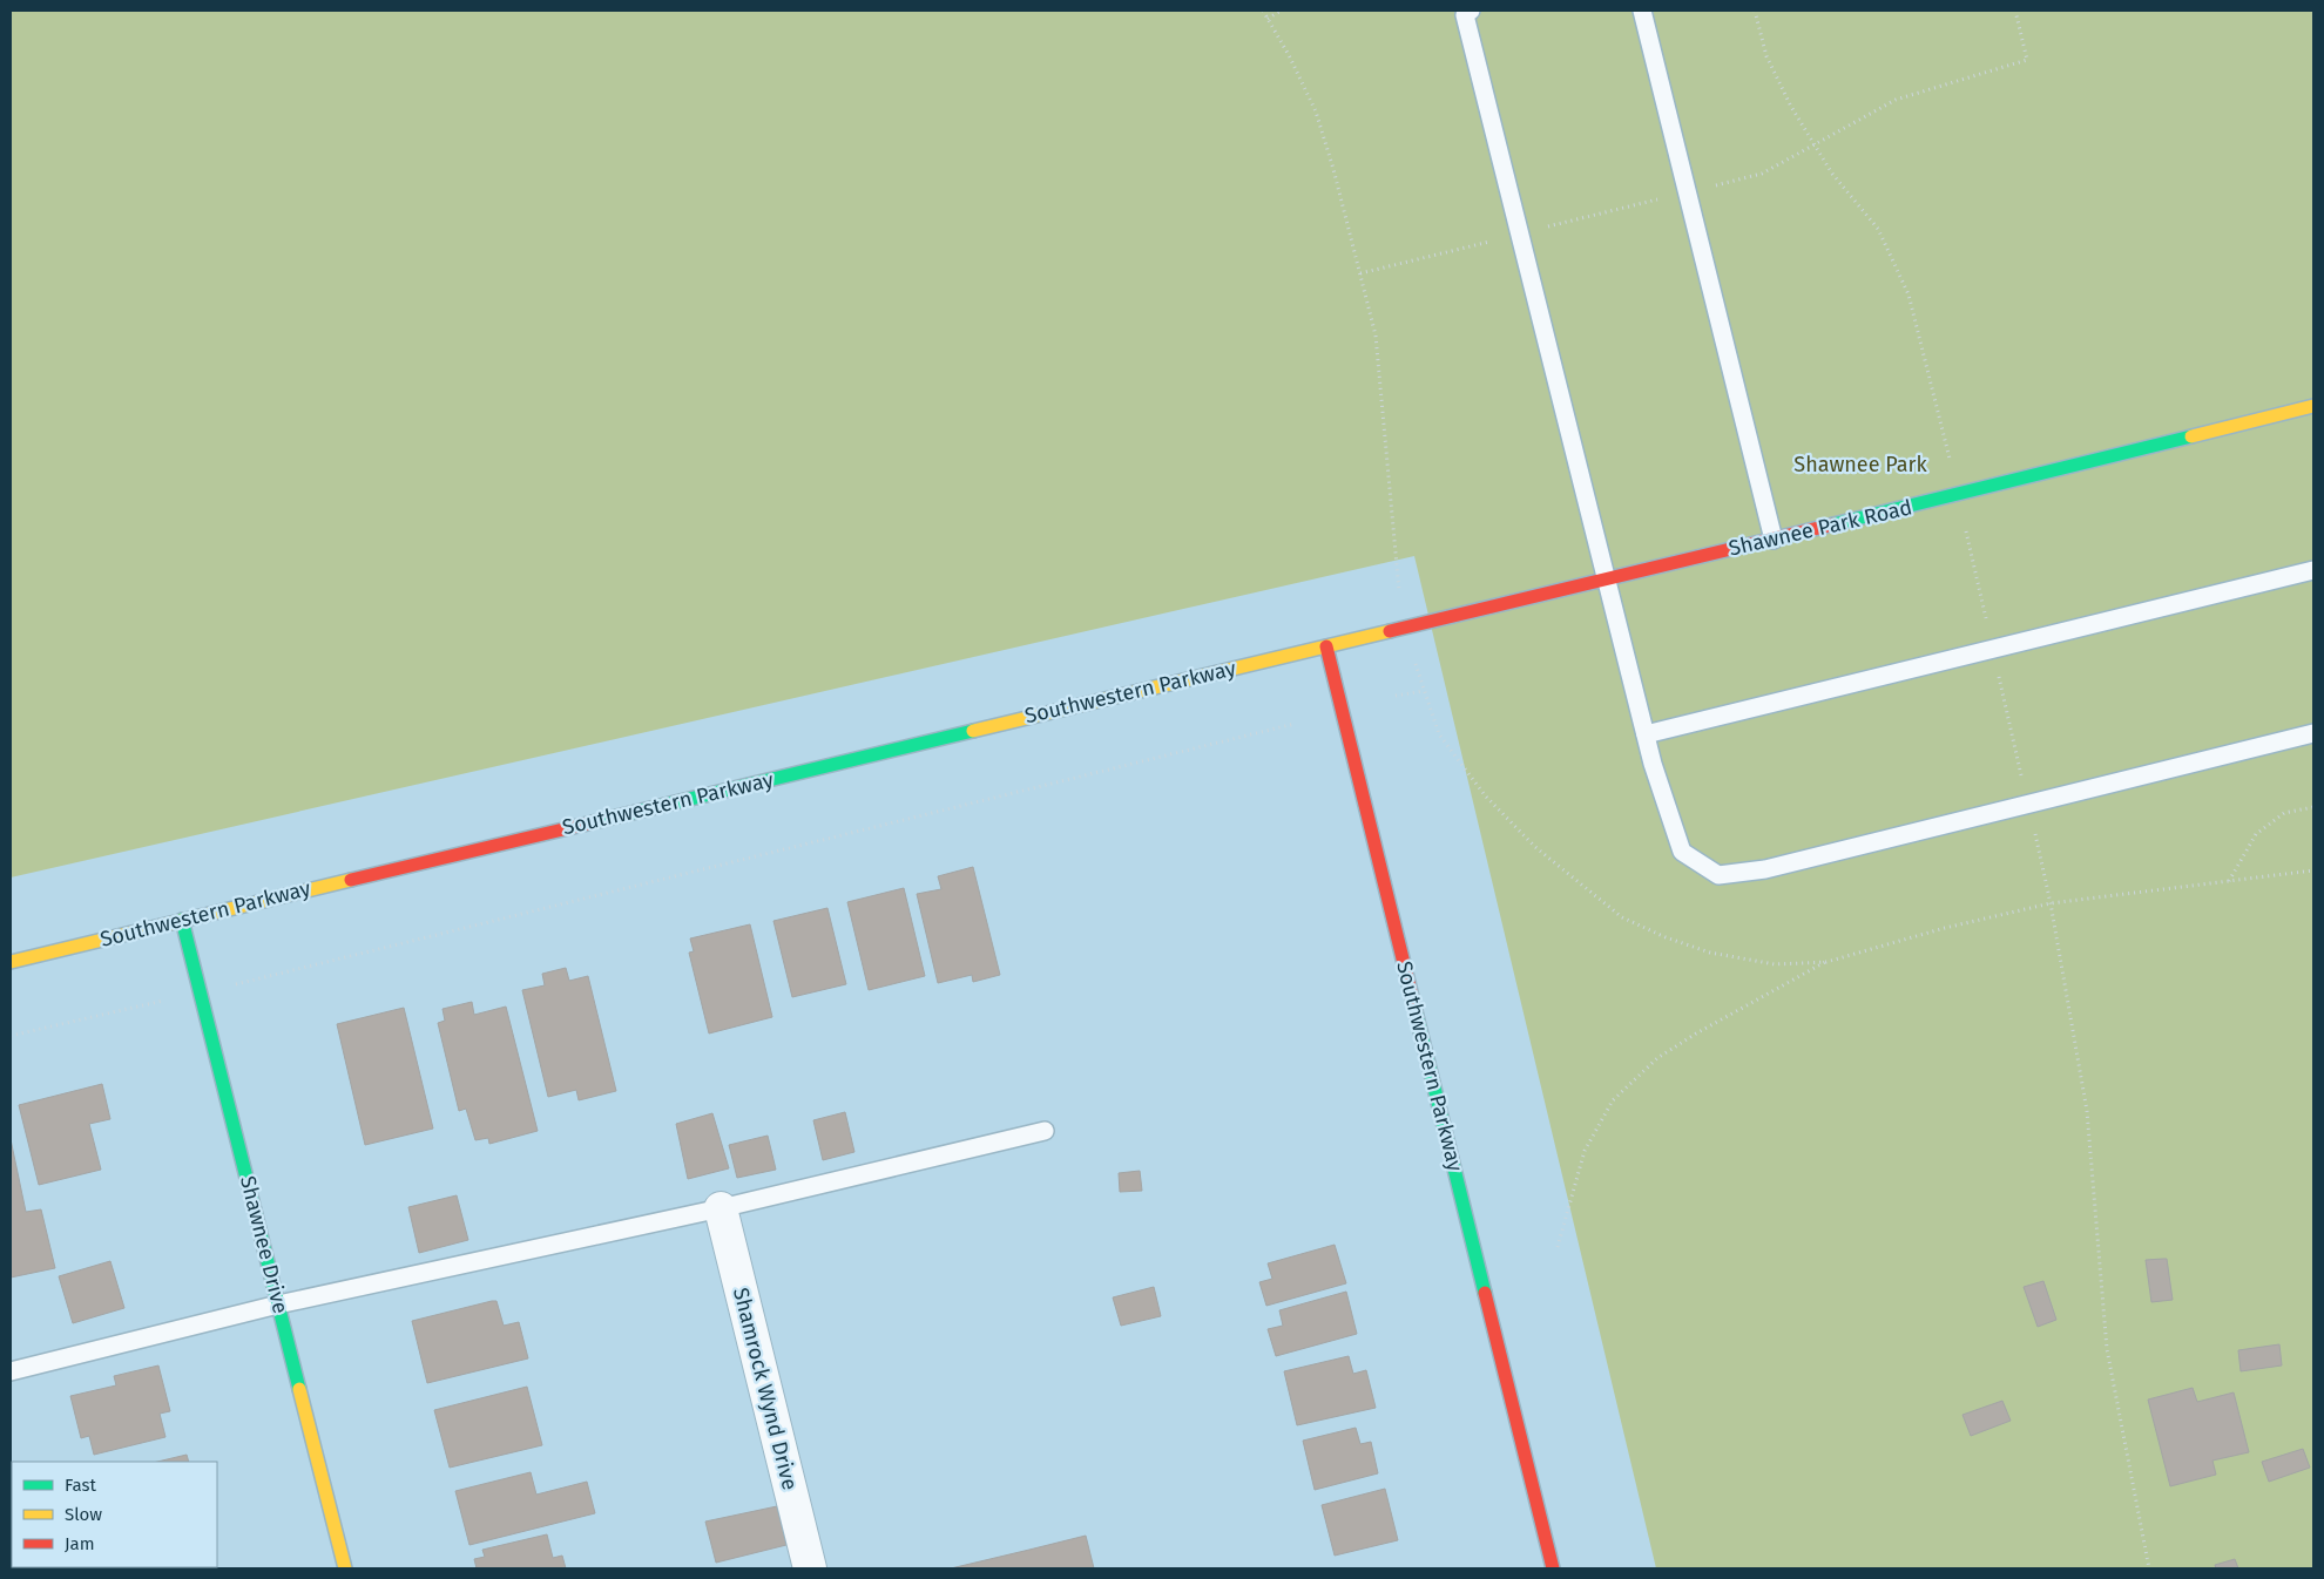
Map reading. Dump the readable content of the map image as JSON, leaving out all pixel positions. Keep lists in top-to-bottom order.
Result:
{
  "streets": {
    "street": [
      "Shawnee Park Road",
      "Southwestern Parkway",
      "Shawnee Drive",
      "Shamrock Wynd Drive"
    ]
  },
  "crossings": [
    ["Shawnee Park Road", "Southwestern Parkway"],
    ["Southwestern Parkway", "Shawnee Drive"]
  ],
  "parks": ["Shawnee Park"],
  "legend": ["Fast", "Slow", "Jam"]
}
